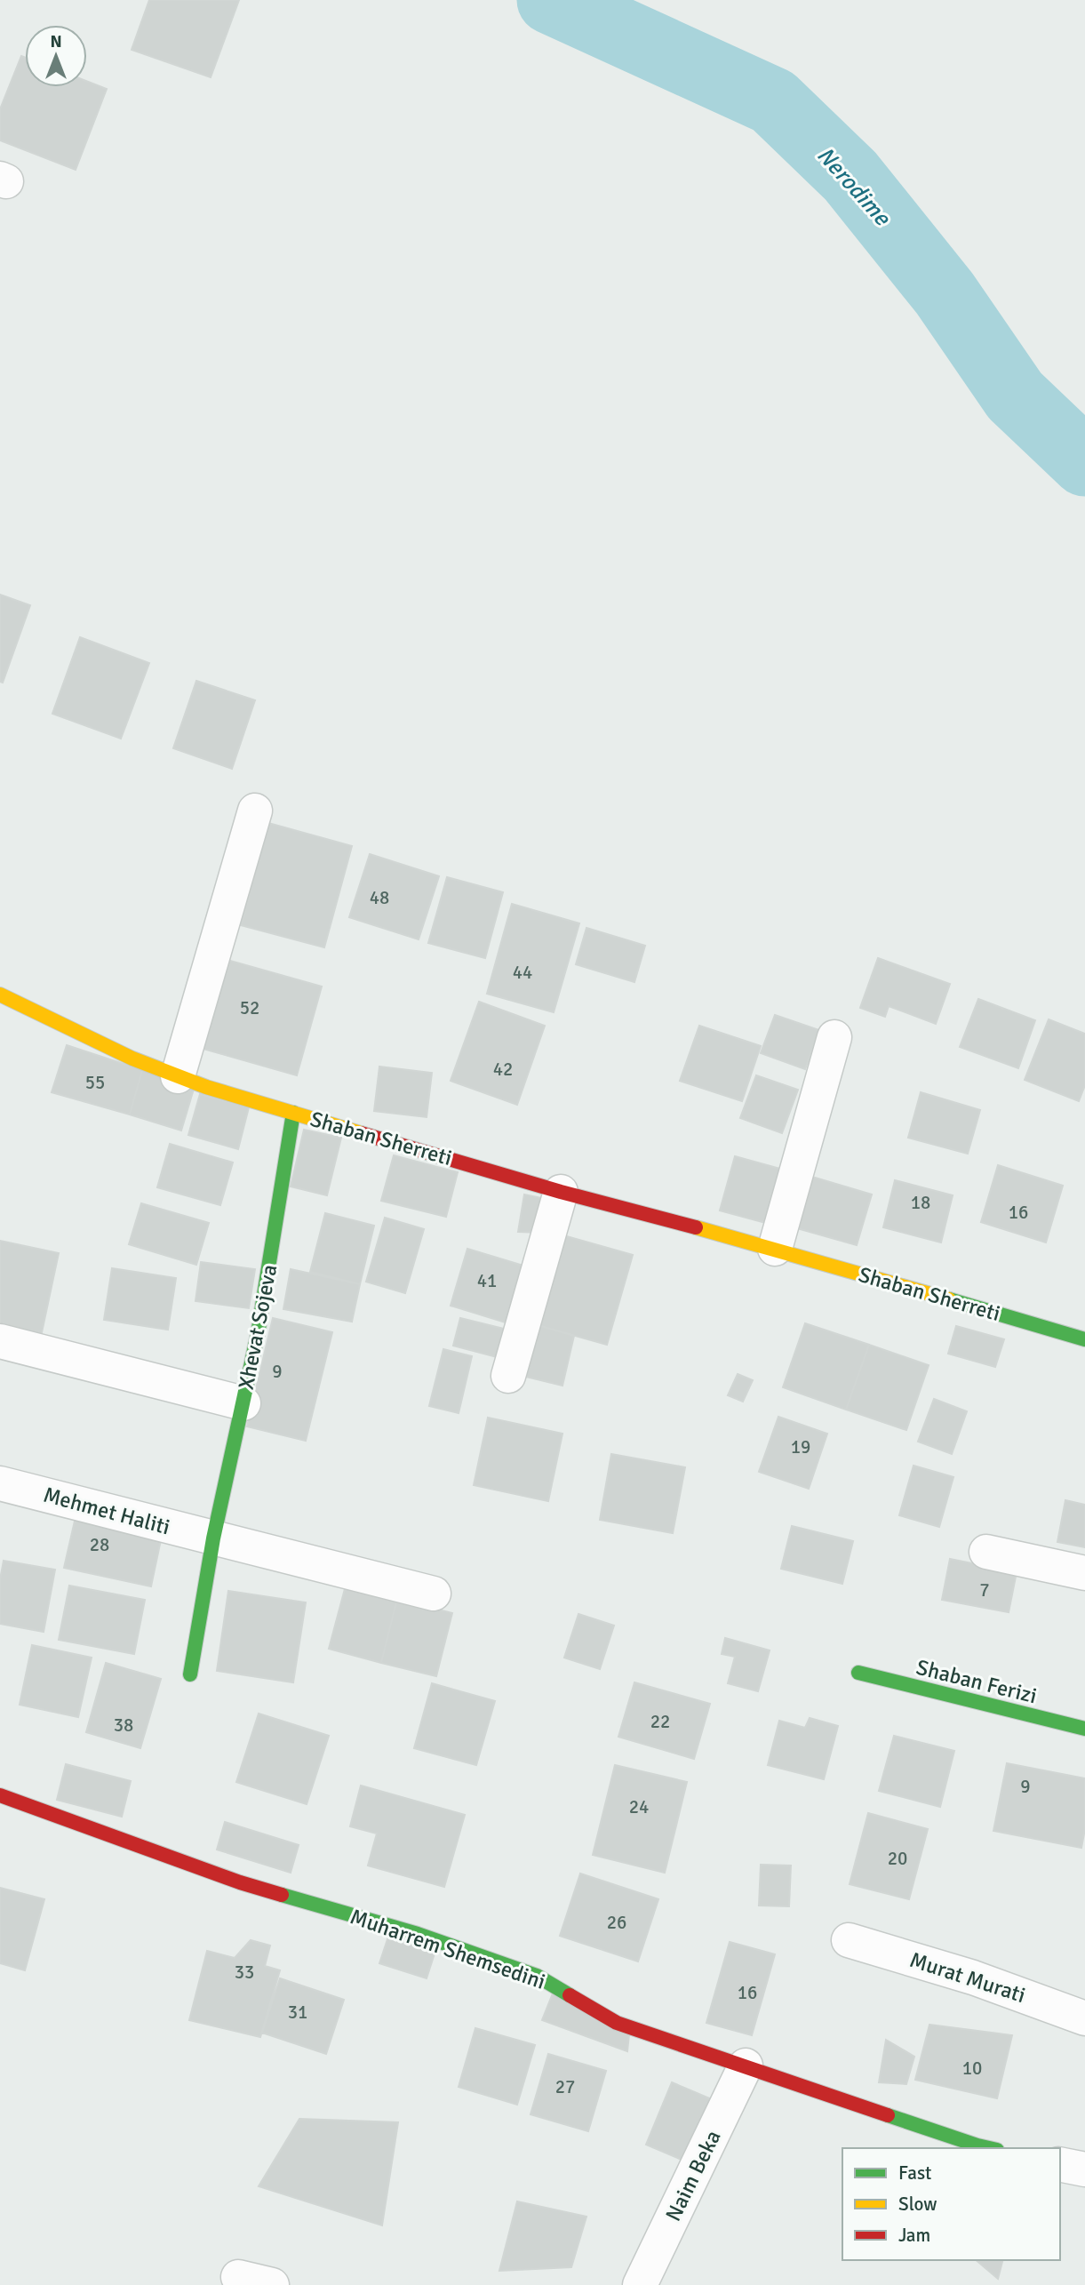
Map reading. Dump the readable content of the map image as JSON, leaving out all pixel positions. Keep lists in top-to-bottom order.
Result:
{
  "streets": {
    "street": [
      "Shaban Sherreti",
      "Xhevat Sojeva",
      "Mehmet Haliti",
      "Shaban Ferizi",
      "Muharrem Shemsedini",
      "Murat Murati",
      "Naim Beka"
    ]
  },
  "crossings": [
    ["Shaban Sherreti", "Xhevat Sojeva"],
    ["Xhevat Sojeva", "Mehmet Haliti"],
    ["Muharrem Shemsedini", "Naim Beka"]
  ],
  "water": ["Nerodime"],
  "house_numbers": [
    "48",
    "44",
    "52",
    "42",
    "55",
    "18",
    "16",
    "41",
    "9",
    "19",
    "28",
    "7",
    "22",
    "38",
    "9",
    "24",
    "20",
    "26",
    "33",
    "16",
    "31",
    "10",
    "27"
  ],
  "legend": ["Fast", "Slow", "Jam"],
  "north": "top"
}
